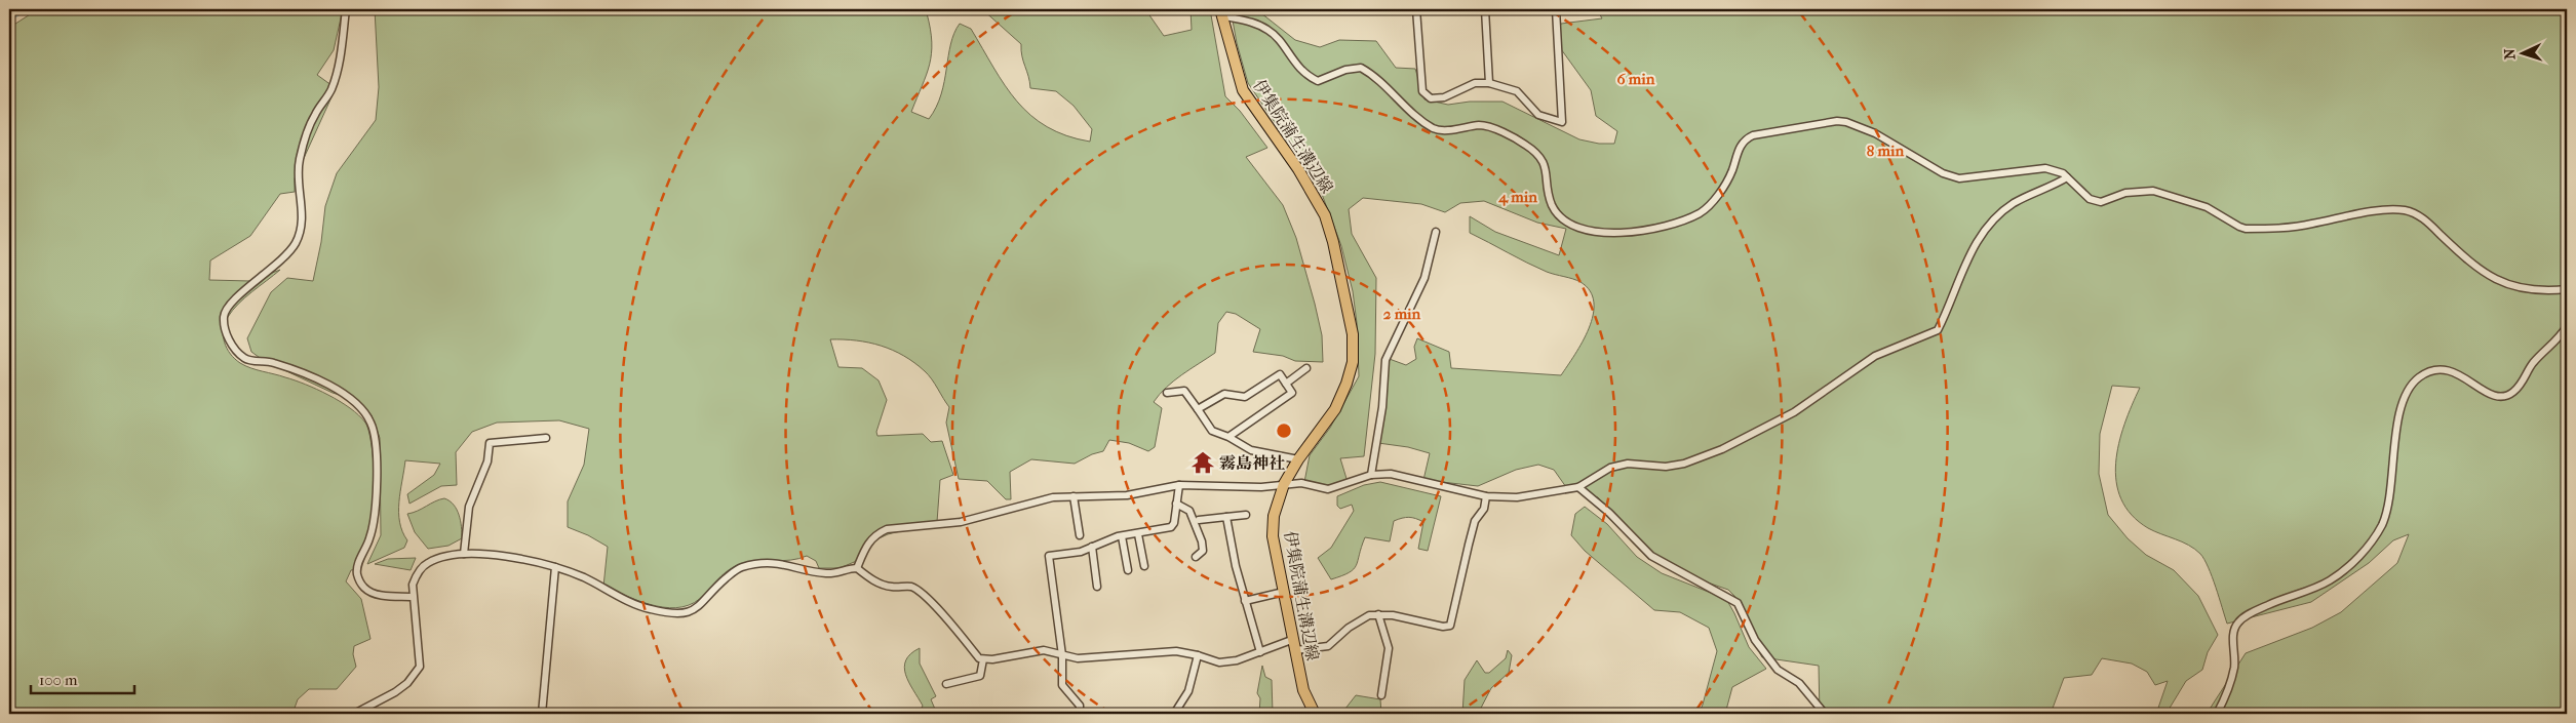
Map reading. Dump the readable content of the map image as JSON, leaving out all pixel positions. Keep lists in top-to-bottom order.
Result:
{
  "streets": {
    "main road": ["伊集院蒲生溝辺線"]
  },
  "places": {
    "temple": ["霧島神社"]
  },
  "scale_bar": "100 m",
  "north": "left",
  "rings": [
    "6 min",
    "8 min",
    "4 min",
    "2 min"
  ]
}
